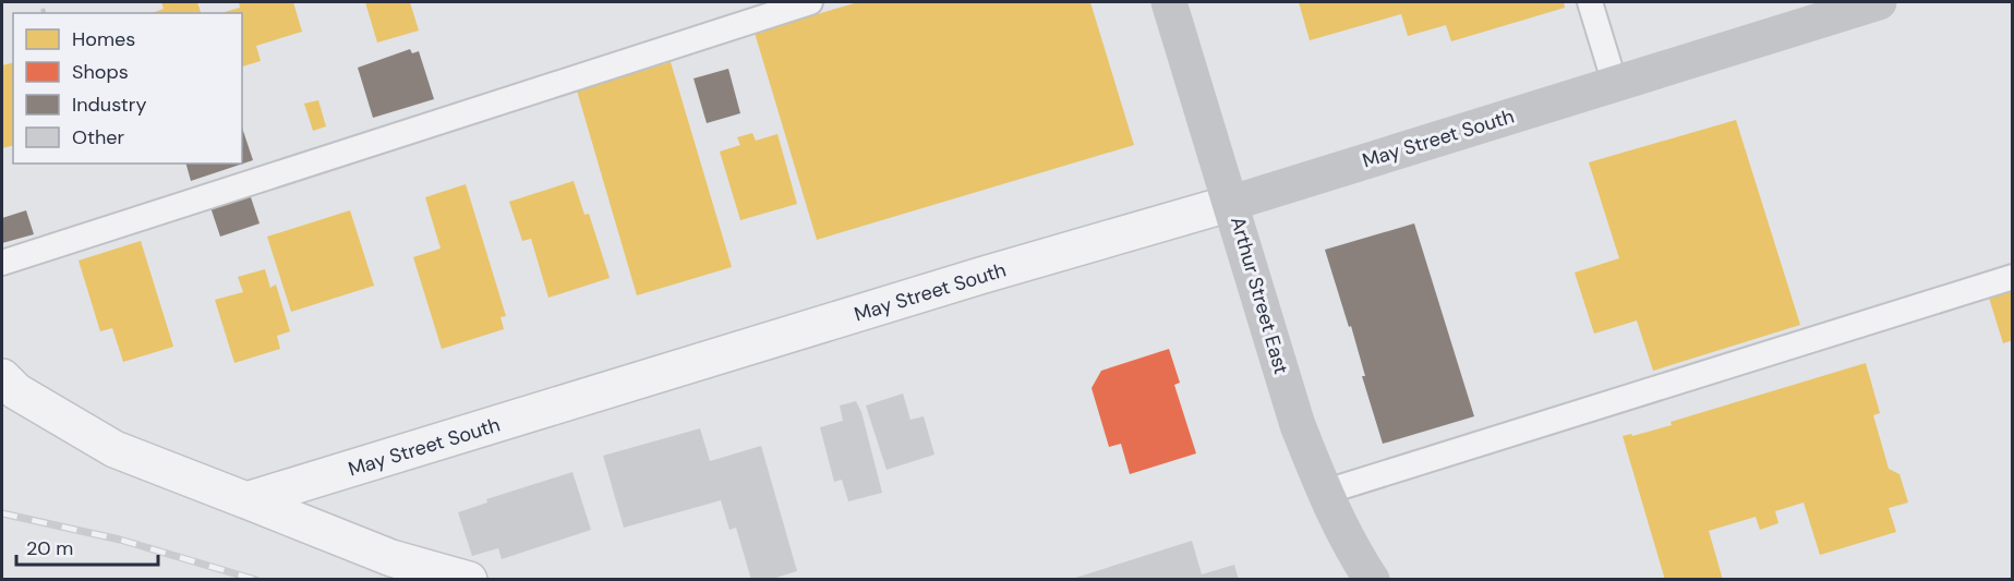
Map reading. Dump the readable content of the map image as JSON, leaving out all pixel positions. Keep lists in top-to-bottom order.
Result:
{
  "streets": {
    "main road": ["May Street South", "Arthur Street East"]
  },
  "crossings": [
    ["May Street South", "Arthur Street East"]
  ],
  "legend": [
    "Homes",
    "Shops",
    "Industry",
    "Other"
  ],
  "scale_bar": "20 m"
}
